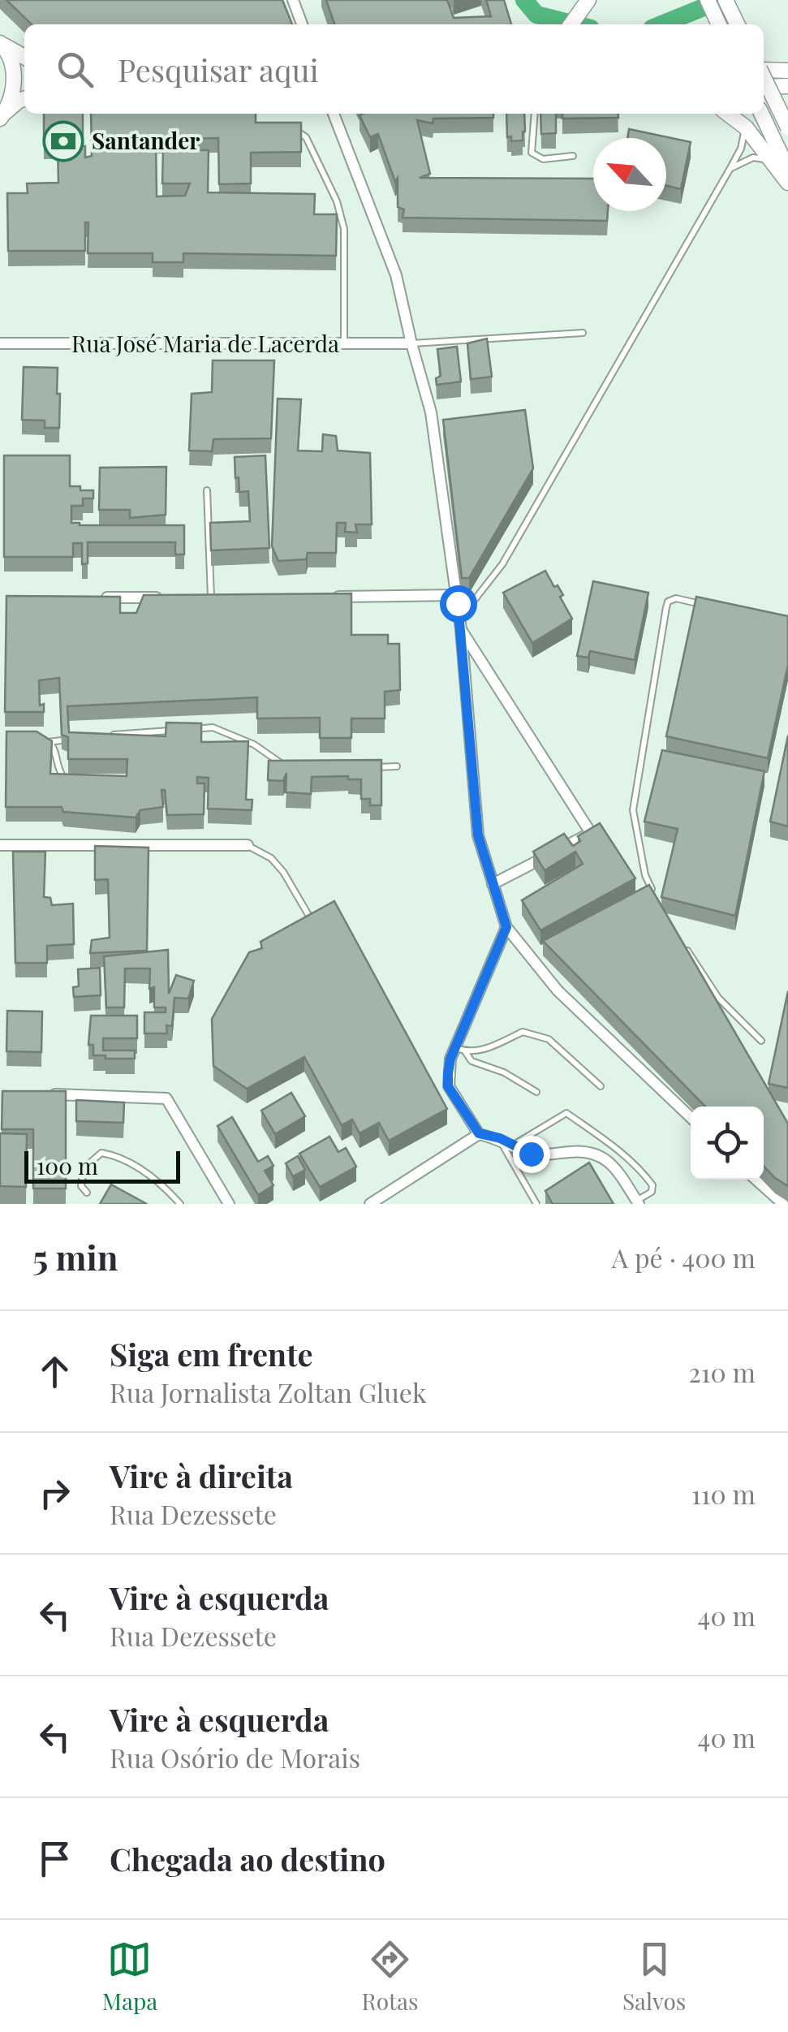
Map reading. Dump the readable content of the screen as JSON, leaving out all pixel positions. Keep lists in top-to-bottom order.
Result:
{
  "streets": {
    "street": ["Rua José Maria de Lacerda"]
  },
  "places": {
    "bank": ["Santander"]
  },
  "scale_bar": "100 m",
  "north": "top left",
  "page": {
    "search": "Pesquisar aqui",
    "scale": "100 m",
    "heading": ["5 min", "A pé · 400 m"],
    "list": [
      ["Siga em frente", "Rua Jornalista Zoltan Gluek", "210 m"],
      ["Vire à direita", "Rua Dezessete", "110 m"],
      ["Vire à esquerda", "Rua Dezessete", "40 m"],
      ["Vire à esquerda", "Rua Osório de Morais", "40 m"],
      "Chegada ao destino"
    ],
    "nav": ["Mapa", "Rotas", "Salvos"]
  }
}
